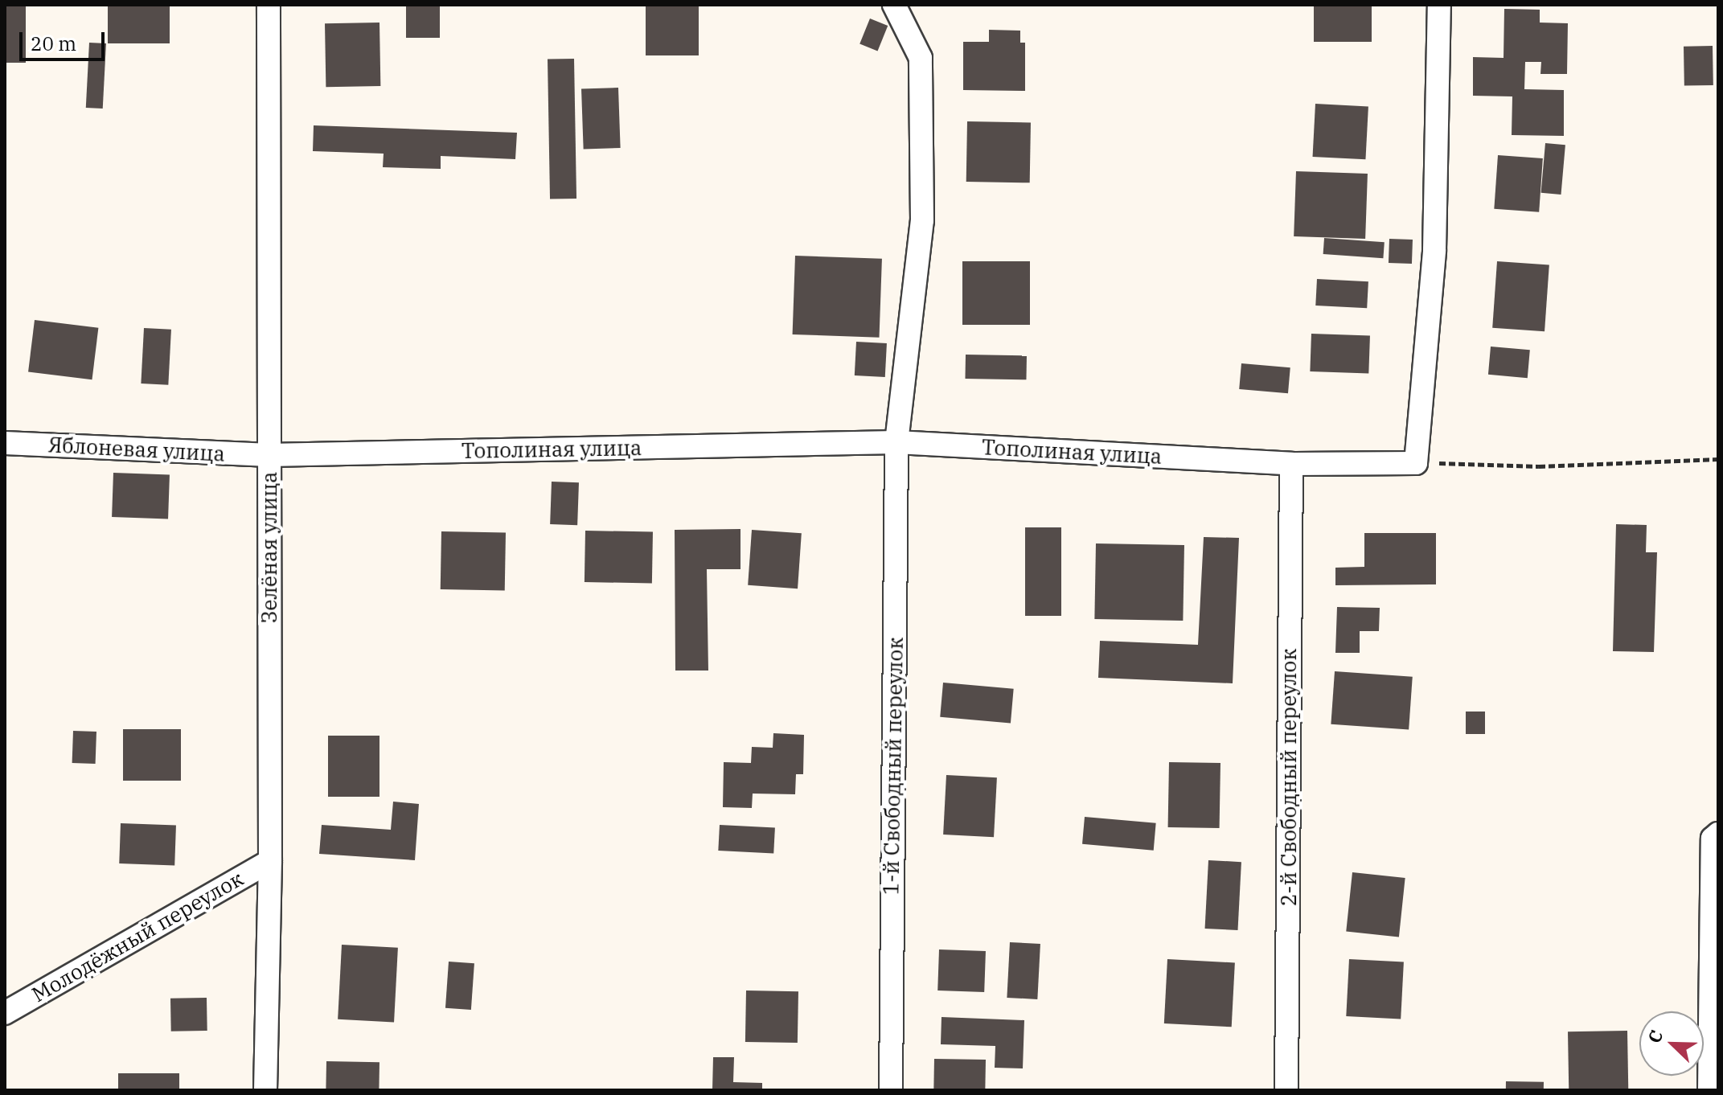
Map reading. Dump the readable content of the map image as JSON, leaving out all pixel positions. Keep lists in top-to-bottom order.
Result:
{
  "streets": {
    "street": [
      "Яблоневая улица",
      "Тополиная улица",
      "Зелёная улица",
      "1-й Свободный переулок",
      "2-й Свободный переулок",
      "Молодёжный переулок"
    ]
  },
  "crossings": [
    ["Яблоневая улица", "Тополиная улица"],
    ["Яблоневая улица", "Зелёная улица"],
    ["Тополиная улица", "Зелёная улица"],
    ["Тополиная улица", "1-й Свободный переулок"],
    ["Тополиная улица", "2-й Свободный переулок"],
    ["Зелёная улица", "Молодёжный переулок"]
  ],
  "scale_bar": "20 m",
  "north": "top left"
}
